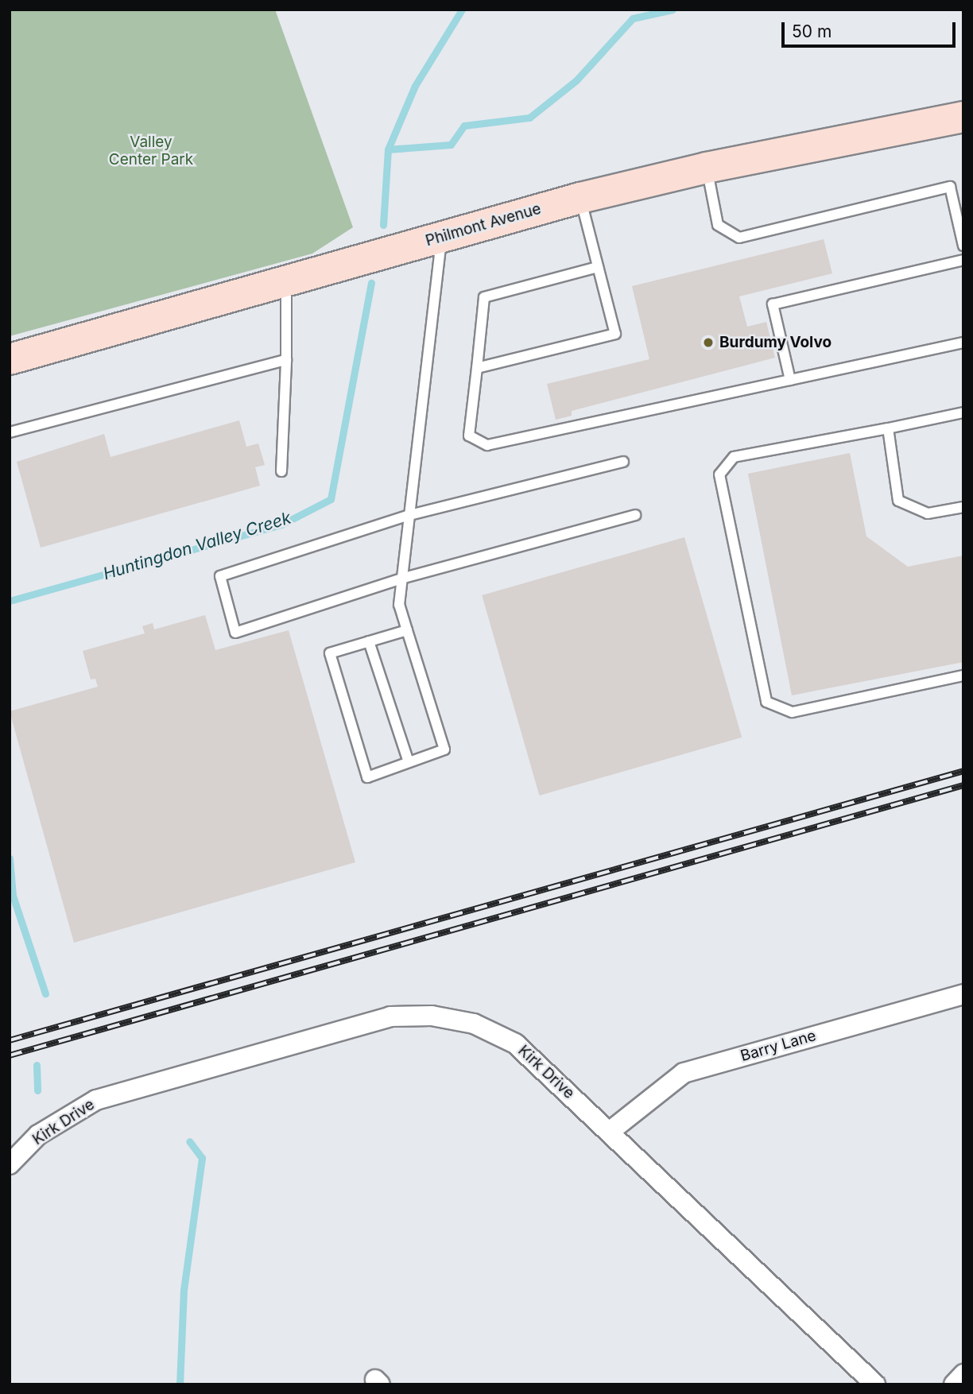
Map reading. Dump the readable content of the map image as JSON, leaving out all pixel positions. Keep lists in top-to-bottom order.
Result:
{
  "streets": {
    "main road": ["Philmont Avenue"],
    "street": ["Barry Lane", "Kirk Drive"]
  },
  "crossings": [
    ["Barry Lane", "Kirk Drive"]
  ],
  "water": ["Huntingdon Valley Creek"],
  "parks": ["Valley Center Park"],
  "places": ["Burdumy Volvo"],
  "scale_bar": "50 m"
}
